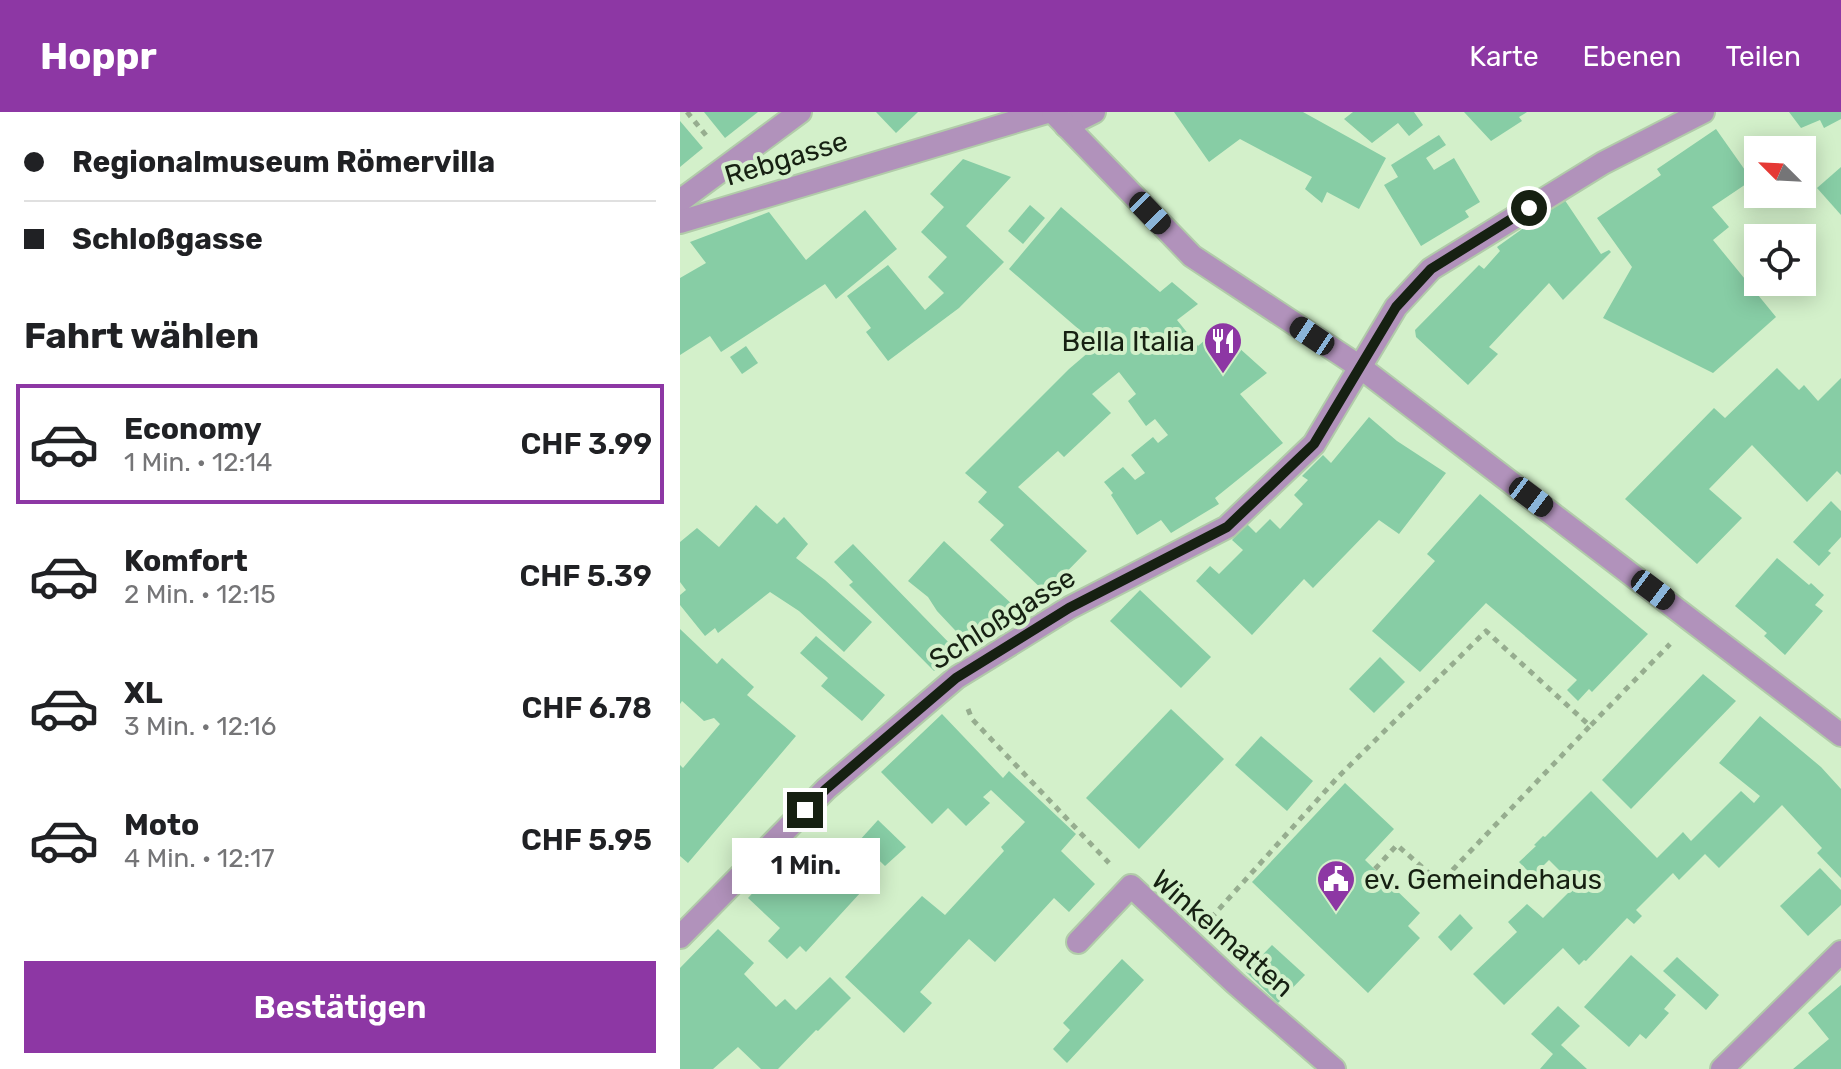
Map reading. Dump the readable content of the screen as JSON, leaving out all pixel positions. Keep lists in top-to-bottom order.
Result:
{
  "streets": {
    "street": ["Rebgasse", "Schloßgasse", "Winkelmatten"]
  },
  "places": {
    "restaurant": ["Bella Italia"],
    "public building": ["ev. Gemeindehaus"]
  },
  "north": "top left",
  "page": {
    "header": "Hoppr",
    "nav": ["Karte", "Ebenen", "Teilen"],
    "banner": ["Regionalmuseum Römervilla", "Schloßgasse"],
    "heading": "Fahrt wählen",
    "list": [
      {
        "name": "Economy",
        "note": "1 Min. · 12:14",
        "value": "CHF 3.99"
      },
      {
        "name": "Komfort",
        "note": "2 Min. · 12:15",
        "value": "CHF 5.39"
      },
      {
        "name": "XL",
        "note": "3 Min. · 12:16",
        "value": "CHF 6.78"
      },
      {
        "name": "Moto",
        "note": "4 Min. · 12:17",
        "value": "CHF 5.95"
      }
    ],
    "bubble": "1 Min.",
    "buttons": "Bestätigen"
  }
}
